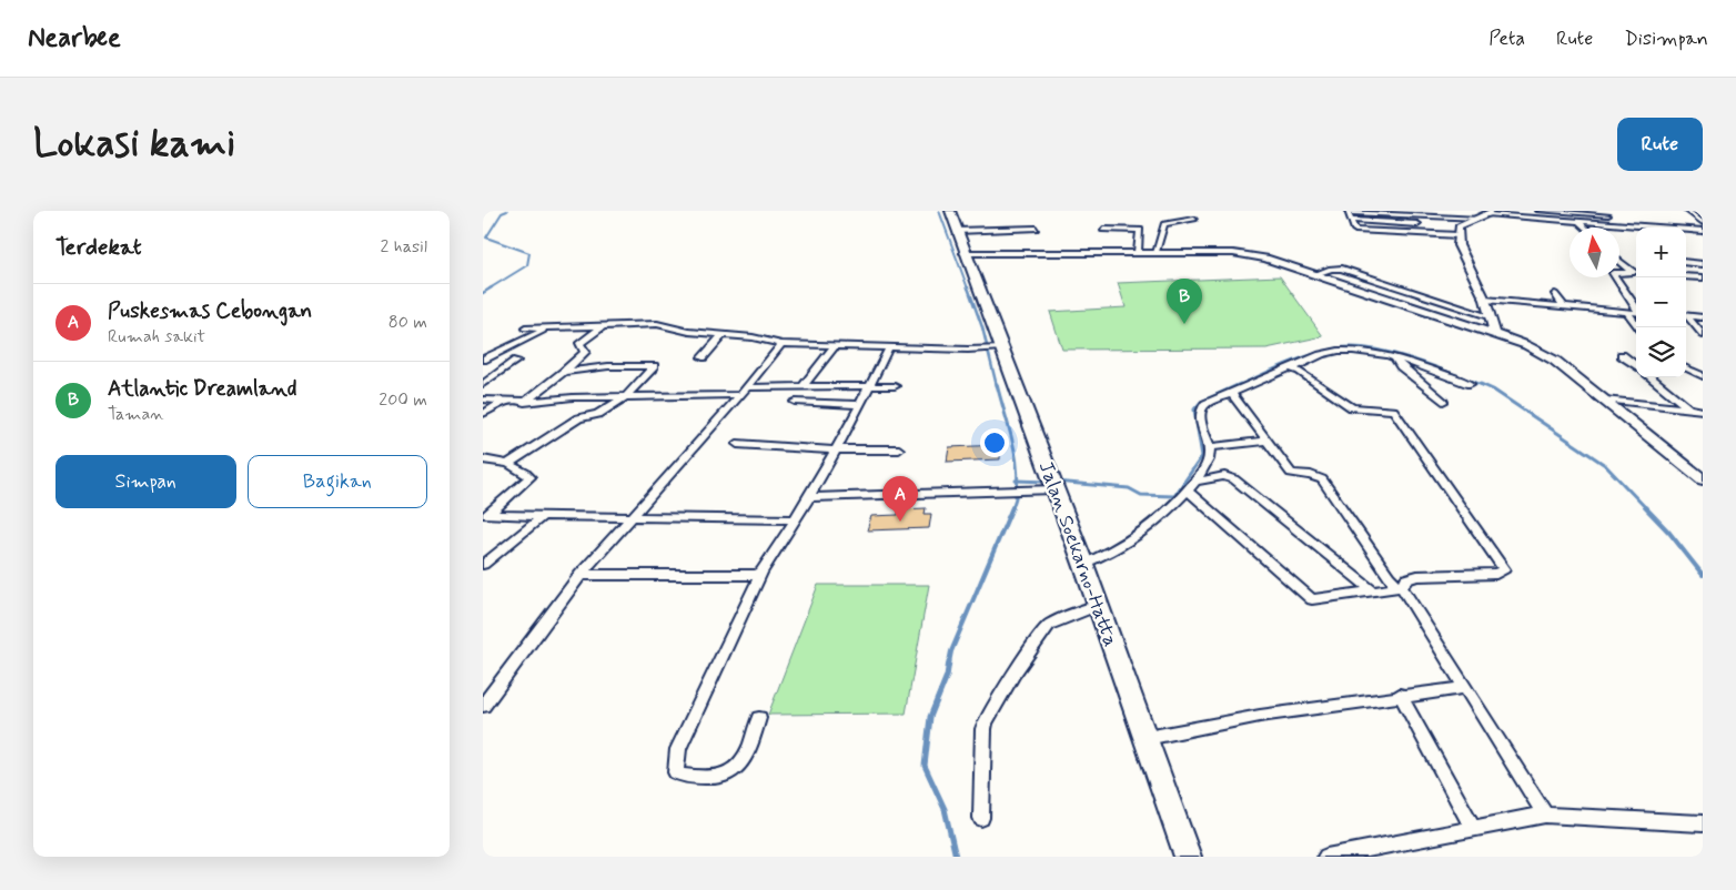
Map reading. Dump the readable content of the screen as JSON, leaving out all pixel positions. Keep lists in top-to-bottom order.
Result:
{
  "streets": {
    "main road": ["Jalan Soekarno-Hatta"]
  },
  "north": "top",
  "page": {
    "header": "Nearbee",
    "nav": ["Peta", "Rute", "Disimpan"],
    "buttons": [
      "Rute",
      ["Simpan", "Bagikan"]
    ],
    "title": "Lokasi kami",
    "heading": ["Terdekat", "2 hasil"],
    "map_buttons": ["+", "−"],
    "pins": ["B", "A"],
    "list": [
      {
        "mark": "A",
        "name": "Puskesmas Cebongan",
        "note": "Rumah sakit",
        "value": "80 m"
      },
      {
        "mark": "B",
        "name": "Atlantic Dreamland",
        "note": "Taman",
        "value": "200 m"
      }
    ]
  }
}
